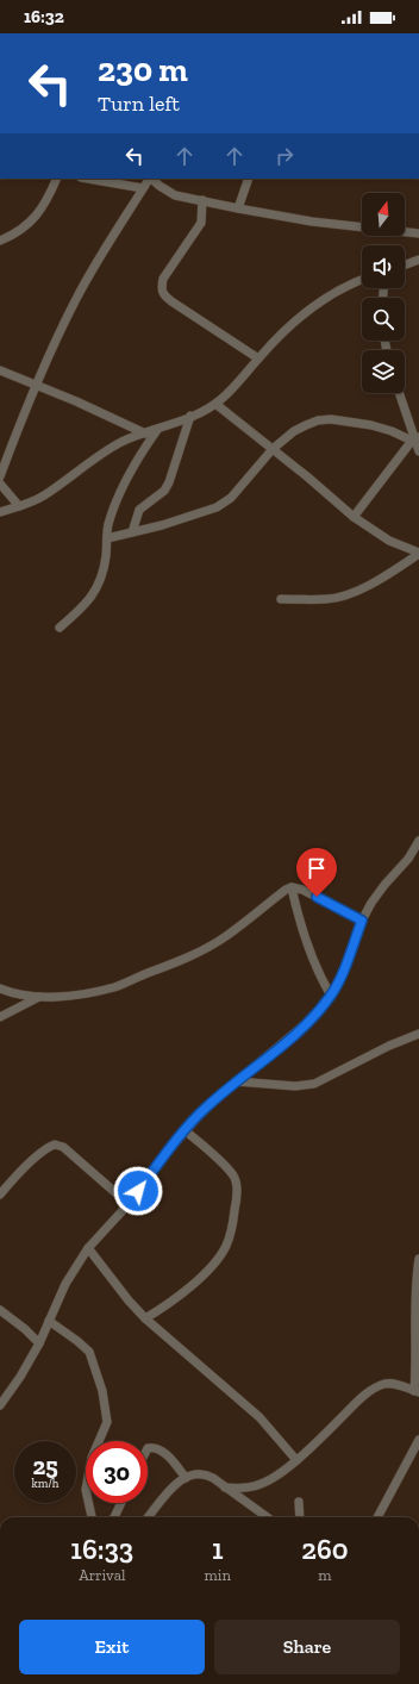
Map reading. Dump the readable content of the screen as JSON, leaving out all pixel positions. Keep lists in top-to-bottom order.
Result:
{
  "north": "top",
  "page": {
    "status": "16:32",
    "turn": ["230 m", "Turn left"],
    "speed": "25 km/h",
    "limit": "30",
    "eta": [
      "16:33",
      "Arrival",
      "1",
      "min",
      "260",
      "m"
    ],
    "buttons": ["Exit", "Share"]
  }
}
